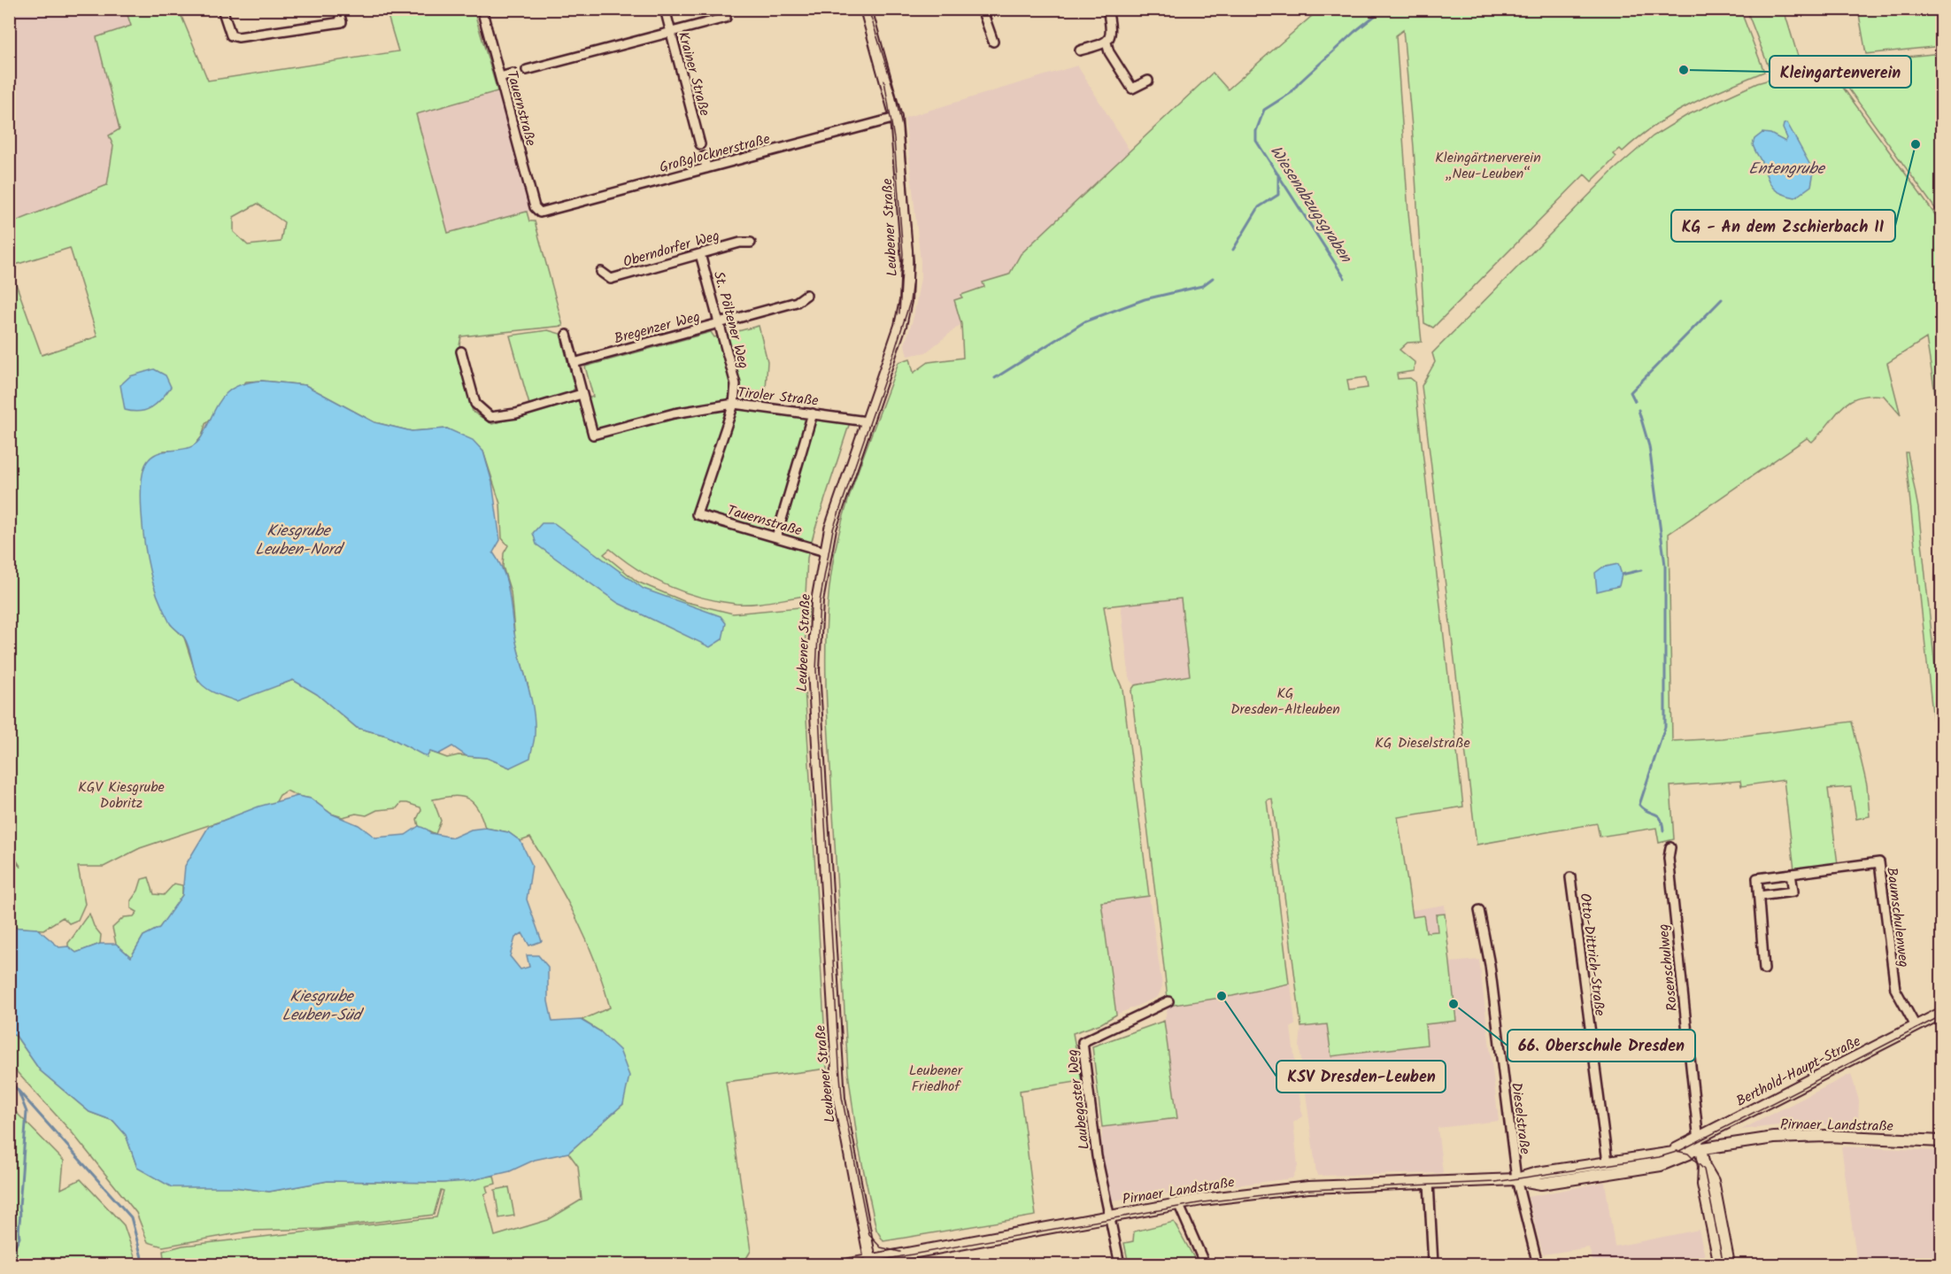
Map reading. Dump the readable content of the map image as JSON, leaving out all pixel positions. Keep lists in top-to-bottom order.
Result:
{
  "streets": {
    "street": [
      "Krainer Straße",
      "Tauernstraße",
      "Großglocknerstraße",
      "Leubener Straße",
      "Oberndorfer Weg",
      "St. Pöltener Weg",
      "Bregenzer Weg",
      "Tiroler Straße",
      "Baumschulenweg",
      "Otto-Dittrich-Straße",
      "Rosenschulweg",
      "Berthold-Haupt-Straße",
      "Laubegaster Weg",
      "Dieselstraße",
      "Pirnaer Landstraße"
    ]
  },
  "crossings": [
    ["Tauernstraße", "Großglocknerstraße"],
    ["Tauernstraße", "Leubener Straße"],
    ["Tauernstraße", "St. Pöltener Weg"],
    ["Großglocknerstraße", "Leubener Straße"],
    ["Leubener Straße", "Tiroler Straße"],
    ["Leubener Straße", "Pirnaer Landstraße"],
    ["Oberndorfer Weg", "St. Pöltener Weg"],
    ["St. Pöltener Weg", "Bregenzer Weg"],
    ["St. Pöltener Weg", "Tiroler Straße"],
    ["Baumschulenweg", "Berthold-Haupt-Straße"],
    ["Otto-Dittrich-Straße", "Pirnaer Landstraße"],
    ["Rosenschulweg", "Berthold-Haupt-Straße"],
    ["Rosenschulweg", "Pirnaer Landstraße"],
    ["Berthold-Haupt-Straße", "Pirnaer Landstraße"],
    ["Laubegaster Weg", "Pirnaer Landstraße"],
    ["Dieselstraße", "Pirnaer Landstraße"]
  ],
  "water": [
    "Entengrube",
    "Wiesenabzugsgraben",
    "Kiesgrube Leuben-Nord",
    "Kiesgrube Leuben-Süd"
  ],
  "parks": [
    "Kleingärtnerverein „Neu-Leuben“",
    "KG Dresden-Altleuben",
    "KG Dieselstraße",
    "KGV Kiesgrube Dobritz",
    "Leubener Friedhof"
  ],
  "places": [
    "Kleingartenverein",
    "KG - An dem Zschierbach II",
    "KSV Dresden-Leuben",
    "66. Oberschule Dresden"
  ]
}
